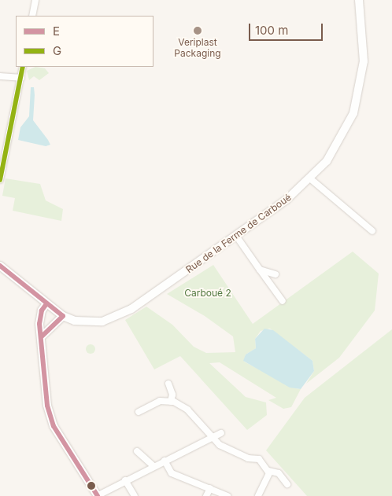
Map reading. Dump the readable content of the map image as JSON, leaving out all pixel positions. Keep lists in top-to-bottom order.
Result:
{
  "streets": {
    "street": ["Rue de la Ferme de Carboué"]
  },
  "parks": ["Carboué 2"],
  "places": ["Veriplast Packaging"],
  "lines": ["transit line G", "transit line E"],
  "legend": ["E", "G"],
  "scale_bar": "100 m"
}
